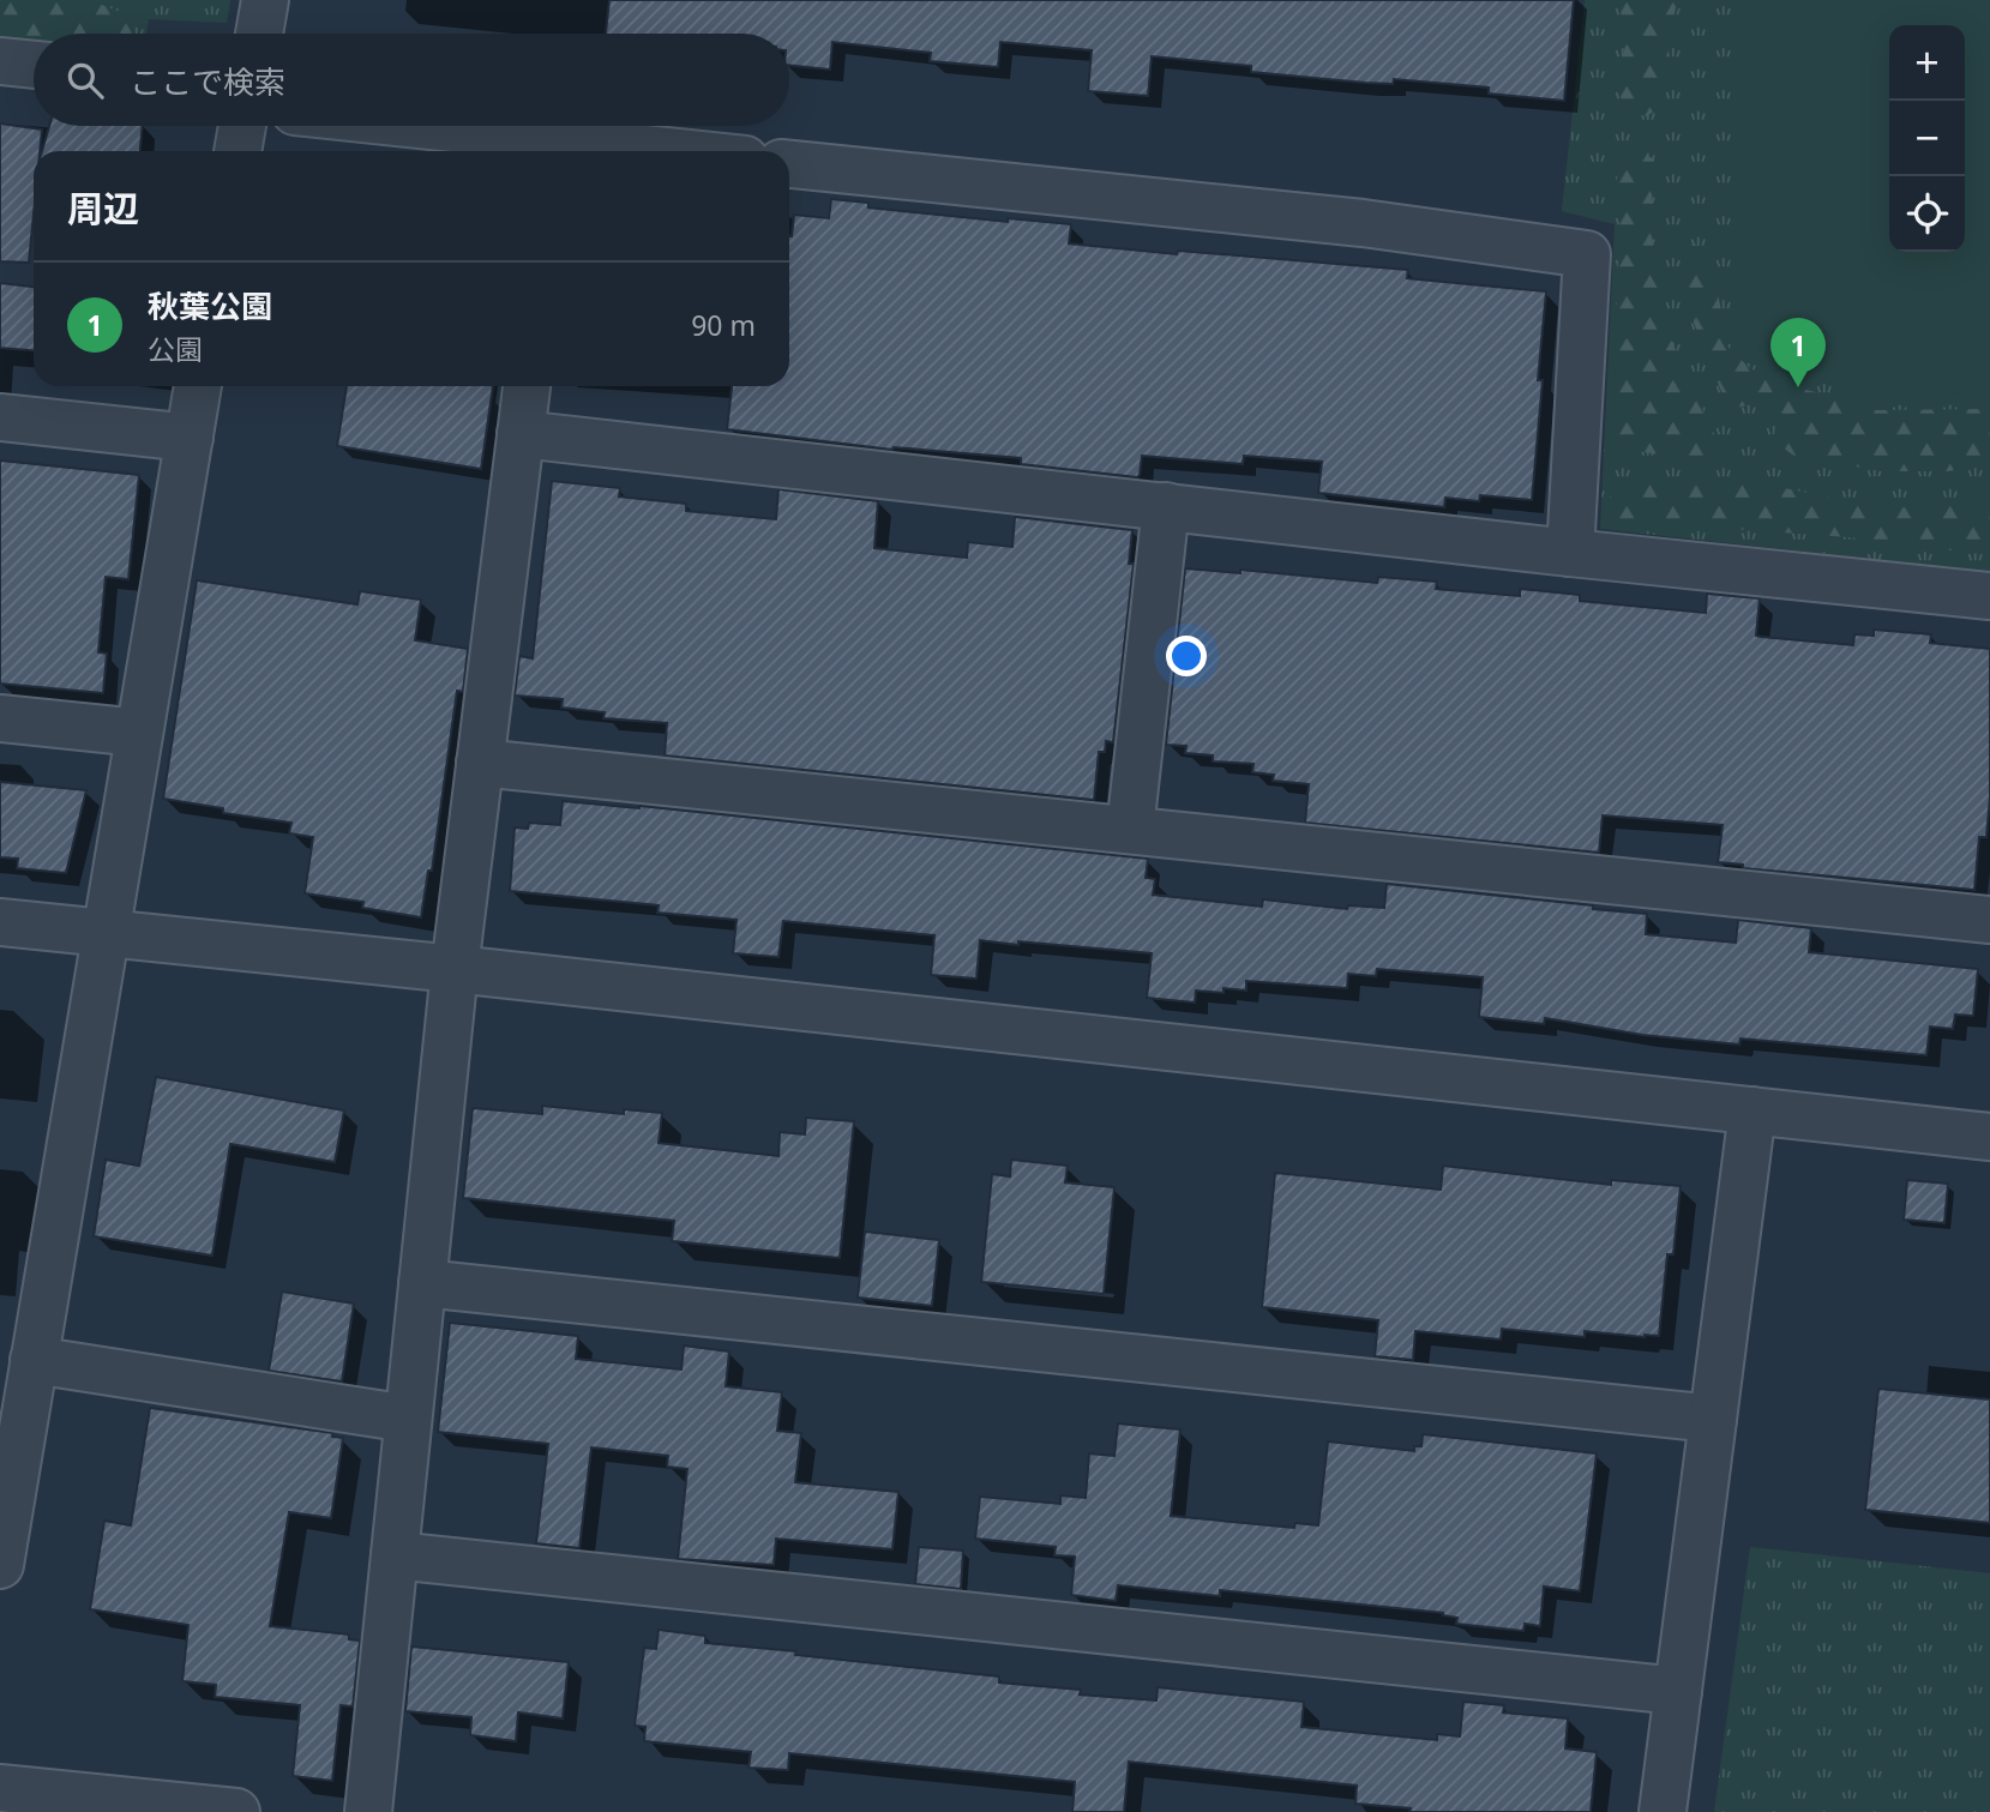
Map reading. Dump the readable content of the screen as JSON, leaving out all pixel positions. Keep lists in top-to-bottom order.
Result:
{
  "page": {
    "map_buttons": ["+", "−"],
    "search": "ここで検索",
    "heading": "周辺",
    "list": [
      {
        "mark": "1",
        "name": "秋葉公園",
        "note": "公園",
        "value": "90 m"
      }
    ],
    "pins": "1"
  }
}
